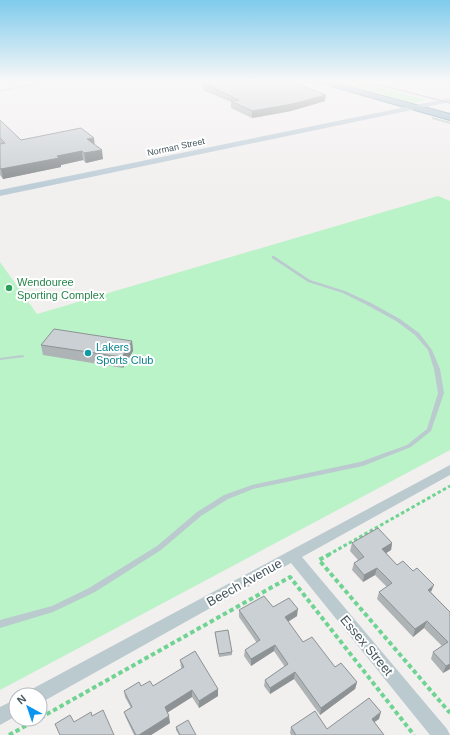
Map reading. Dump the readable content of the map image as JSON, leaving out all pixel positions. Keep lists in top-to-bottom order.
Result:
{
  "streets": {
    "main road": ["Norman Street"],
    "street": ["Beech Avenue", "Essex Street"]
  },
  "crossings": [
    ["Beech Avenue", "Essex Street"]
  ],
  "places": ["Wendouree Sporting Complex", "Lakers Sports Club"],
  "north": "top left"
}
